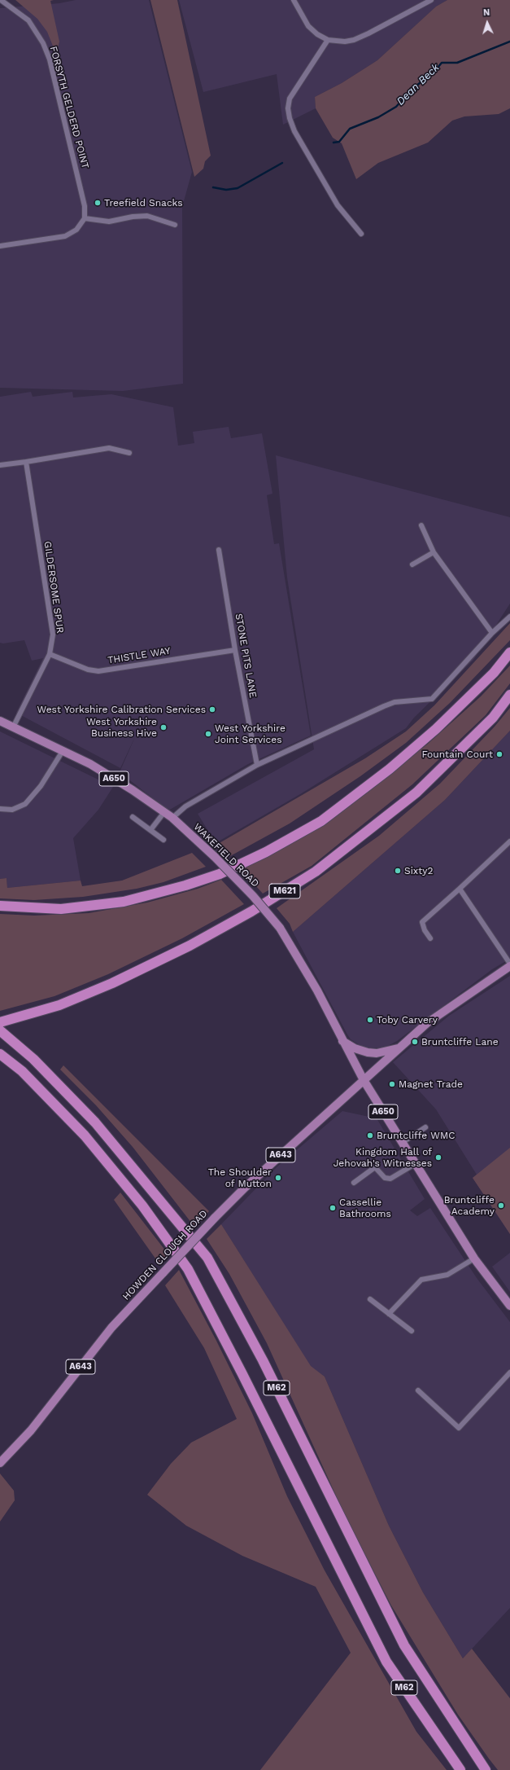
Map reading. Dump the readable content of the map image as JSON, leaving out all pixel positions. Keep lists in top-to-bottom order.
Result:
{
  "streets": {
    "highway": ["M621", "M62"],
    "main road": [
      "A650",
      "WAKEFIELD ROAD",
      "A643",
      "HOWDEN CLOUGH ROAD"
    ],
    "street": [
      "FORSYTH GELDERD POINT",
      "GILDERSOME SPUR",
      "THISTLE WAY",
      "STONE PITS LANE"
    ]
  },
  "crossings": [
    ["GILDERSOME SPUR", "THISTLE WAY"],
    ["GILDERSOME SPUR", "WAKEFIELD ROAD"],
    ["THISTLE WAY", "STONE PITS LANE"],
    ["A650", "WAKEFIELD ROAD"],
    ["A650", "A643"],
    ["A650", "HOWDEN CLOUGH ROAD"],
    ["WAKEFIELD ROAD", "A643"],
    ["WAKEFIELD ROAD", "HOWDEN CLOUGH ROAD"],
    ["A643", "HOWDEN CLOUGH ROAD"]
  ],
  "water": ["Dean Beck"],
  "places": [
    "Treefield Snacks",
    "West Yorkshire Calibration Services",
    "West Yorkshire Business Hive",
    "West Yorkshire Joint Services",
    "Fountain Court",
    "Sixty2",
    "Toby Carvery",
    "Bruntcliffe Lane",
    "Magnet Trade",
    "Bruntcliffe WMC",
    "Kingdom Hall of Jehovah's Witnesses",
    "The Shoulder of Mutton",
    "Bruntcliffe Academy",
    "Cassellie Bathrooms"
  ],
  "north": "top"
}
